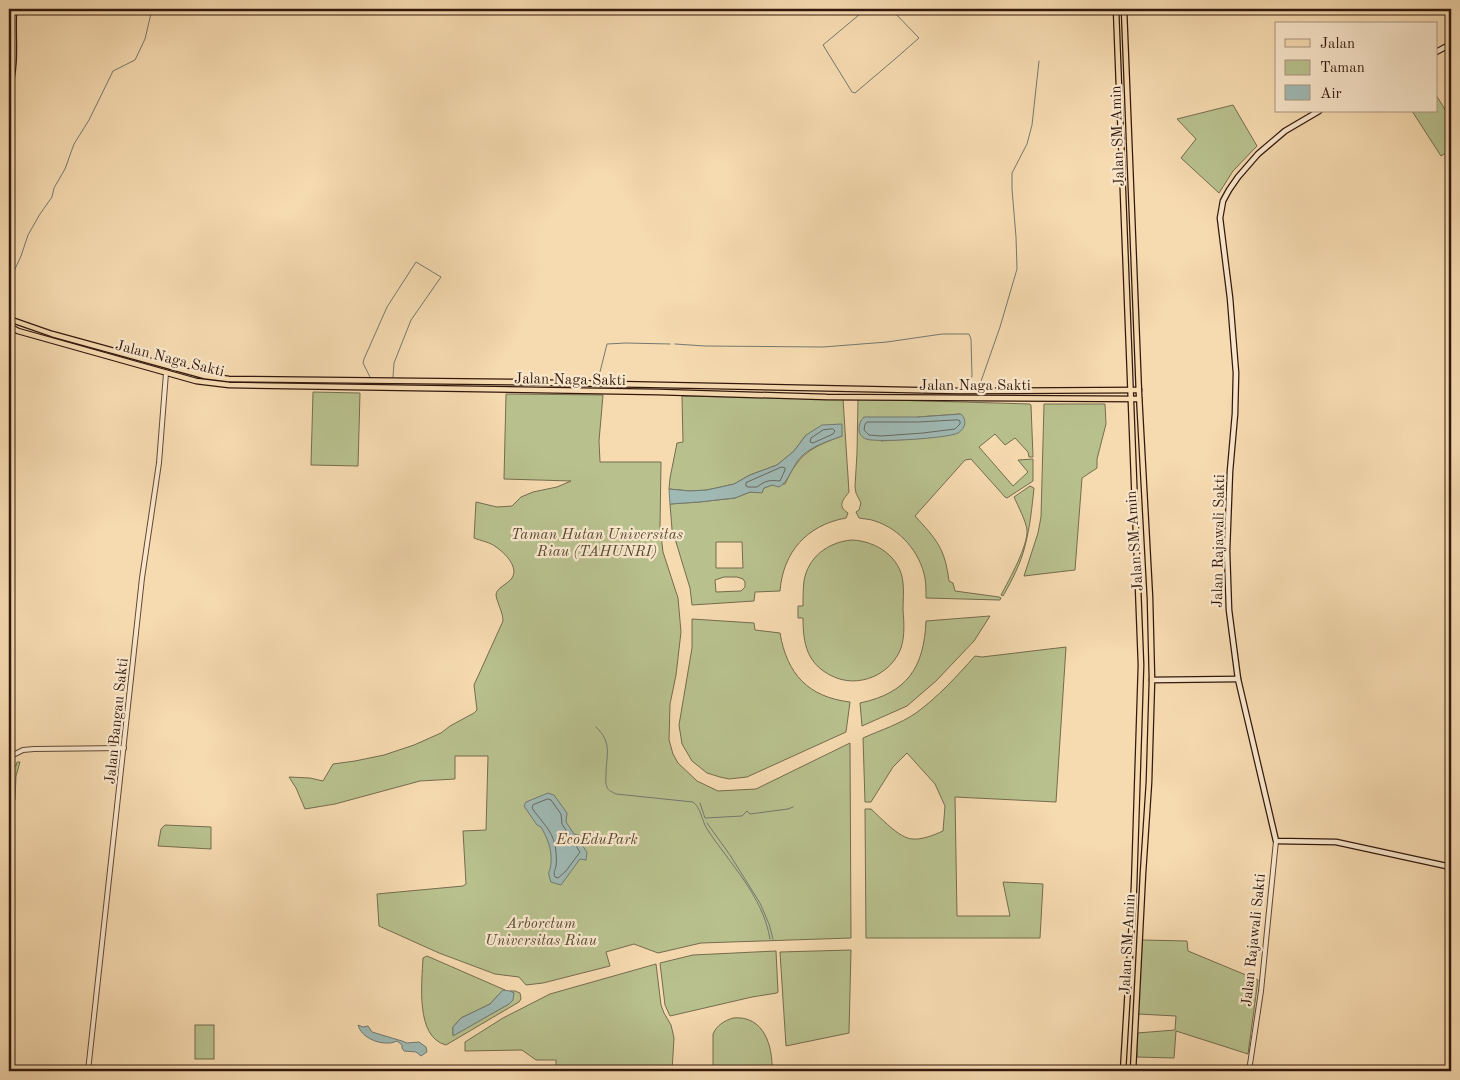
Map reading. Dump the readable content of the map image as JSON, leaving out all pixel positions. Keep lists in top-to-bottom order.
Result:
{
  "streets": {
    "main road": ["Jalan SM Amin", "Jalan Naga Sakti", "Jalan Rajawali Sakti"],
    "street": ["Jalan Bangau Sakti"]
  },
  "crossings": [
    ["Jalan SM Amin", "Jalan Naga Sakti"],
    ["Jalan Naga Sakti", "Jalan Bangau Sakti"]
  ],
  "parks": ["Taman Hutan Universitas Riau (TAHUNRI)", "EcoEduPark", "Arboretum Universitas Riau"],
  "legend": ["Jalan", "Taman", "Air"]
}
